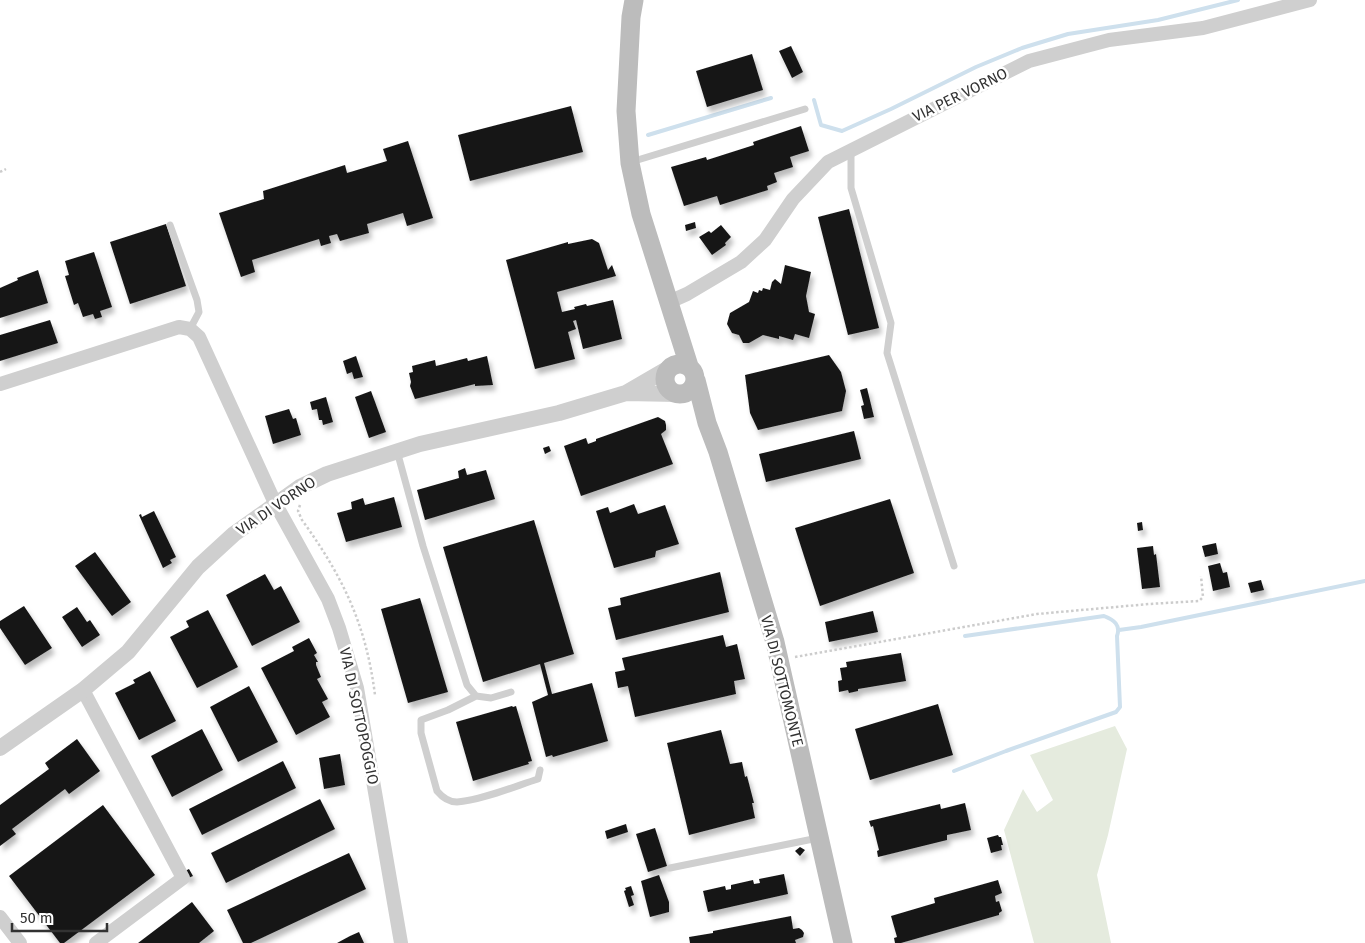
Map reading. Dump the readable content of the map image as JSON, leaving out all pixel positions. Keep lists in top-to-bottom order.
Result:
{
  "streets": {
    "main road": ["VIA DI SOTTOMONTE"],
    "street": ["VIA PER VORNO", "VIA DI VORNO", "VIA DI SOTTOPOGGIO"]
  },
  "crossings": [
    ["VIA PER VORNO", "VIA DI SOTTOMONTE"],
    ["VIA DI VORNO", "VIA DI SOTTOMONTE"],
    ["VIA DI VORNO", "VIA DI SOTTOPOGGIO"]
  ],
  "scale_bar": "50 m"
}
